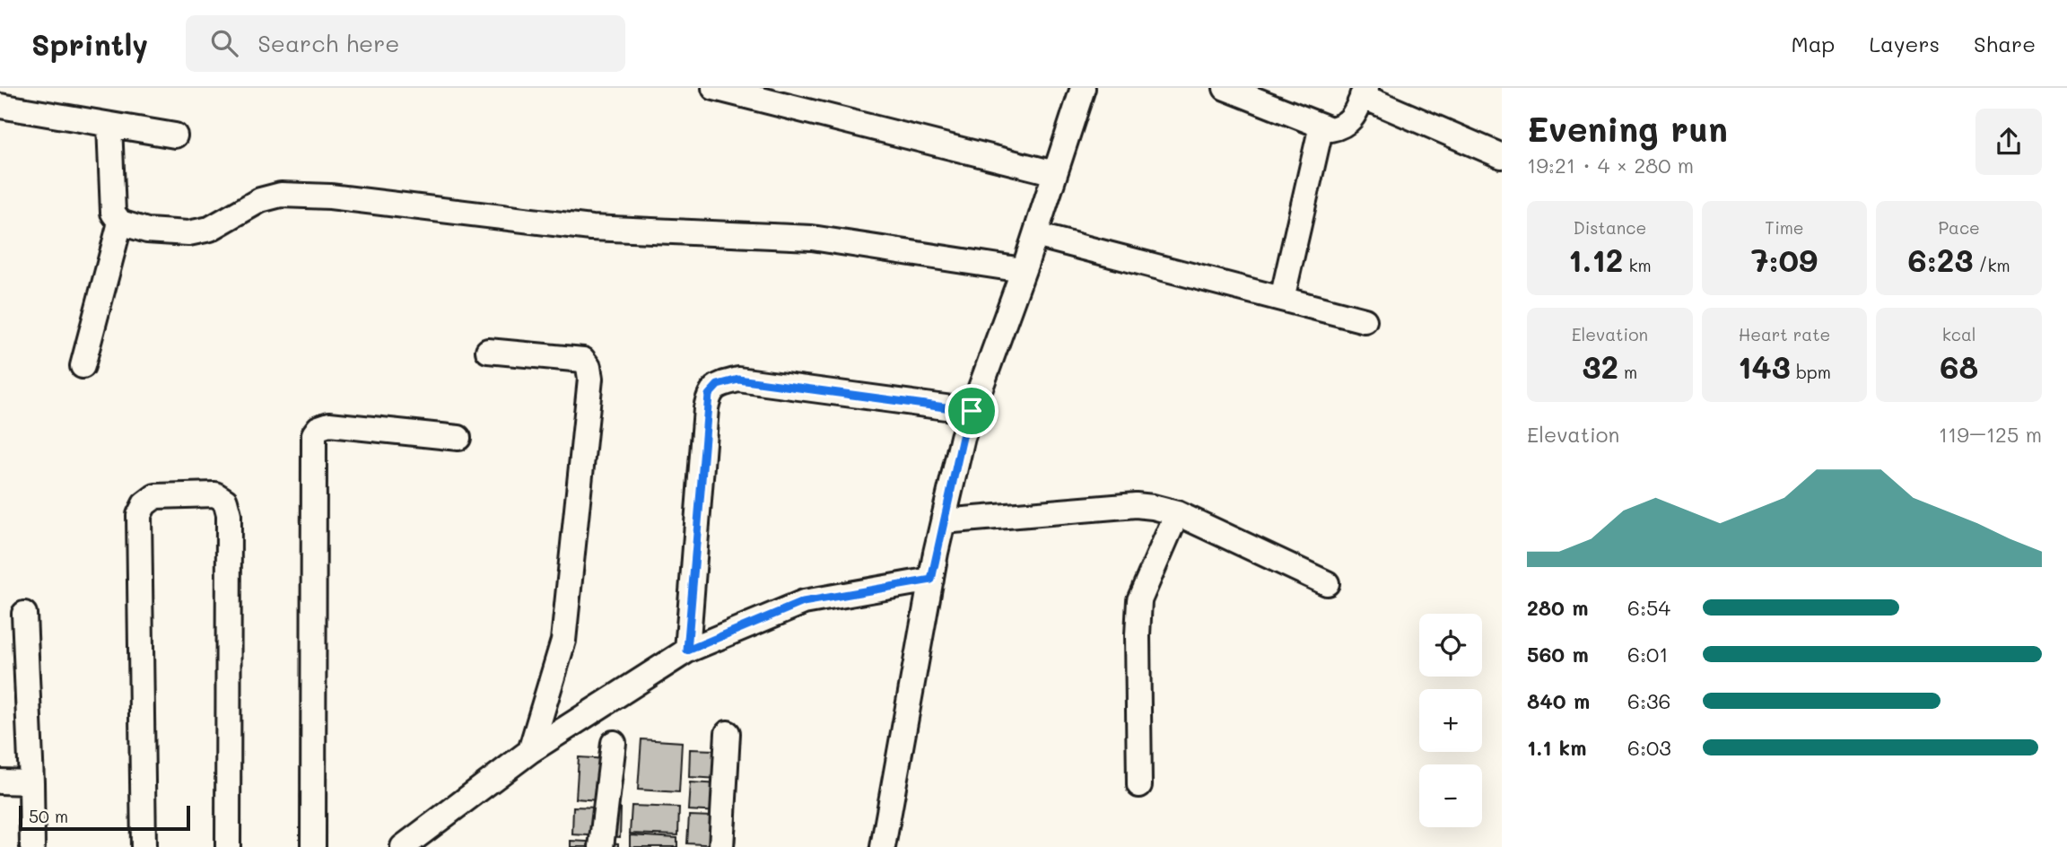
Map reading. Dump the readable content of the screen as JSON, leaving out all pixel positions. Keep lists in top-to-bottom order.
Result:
{
  "scale_bar": "50 m",
  "page": {
    "header": "Sprintly",
    "search": "Search here",
    "nav": ["Map", "Layers", "Share"],
    "heading": ["Evening run", "19:21 · 4 × 280 m"],
    "stats": [
      ["Distance", "1.12 km"],
      ["Time", "7:09"],
      ["Pace", "6:23 /km"],
      ["Elevation", "32 m"],
      ["Heart rate", "143 bpm"],
      ["kcal", "68"]
    ],
    "chart": ["Elevation", "119–125 m"],
    "list": [
      {
        "name": "280 m",
        "note": "6:54"
      },
      {
        "name": "560 m",
        "note": "6:01"
      },
      {
        "name": "840 m",
        "note": "6:36"
      },
      {
        "name": "1.1 km",
        "note": "6:03"
      }
    ],
    "map_buttons": ["+", "−"],
    "scale": "50 m"
  }
}
